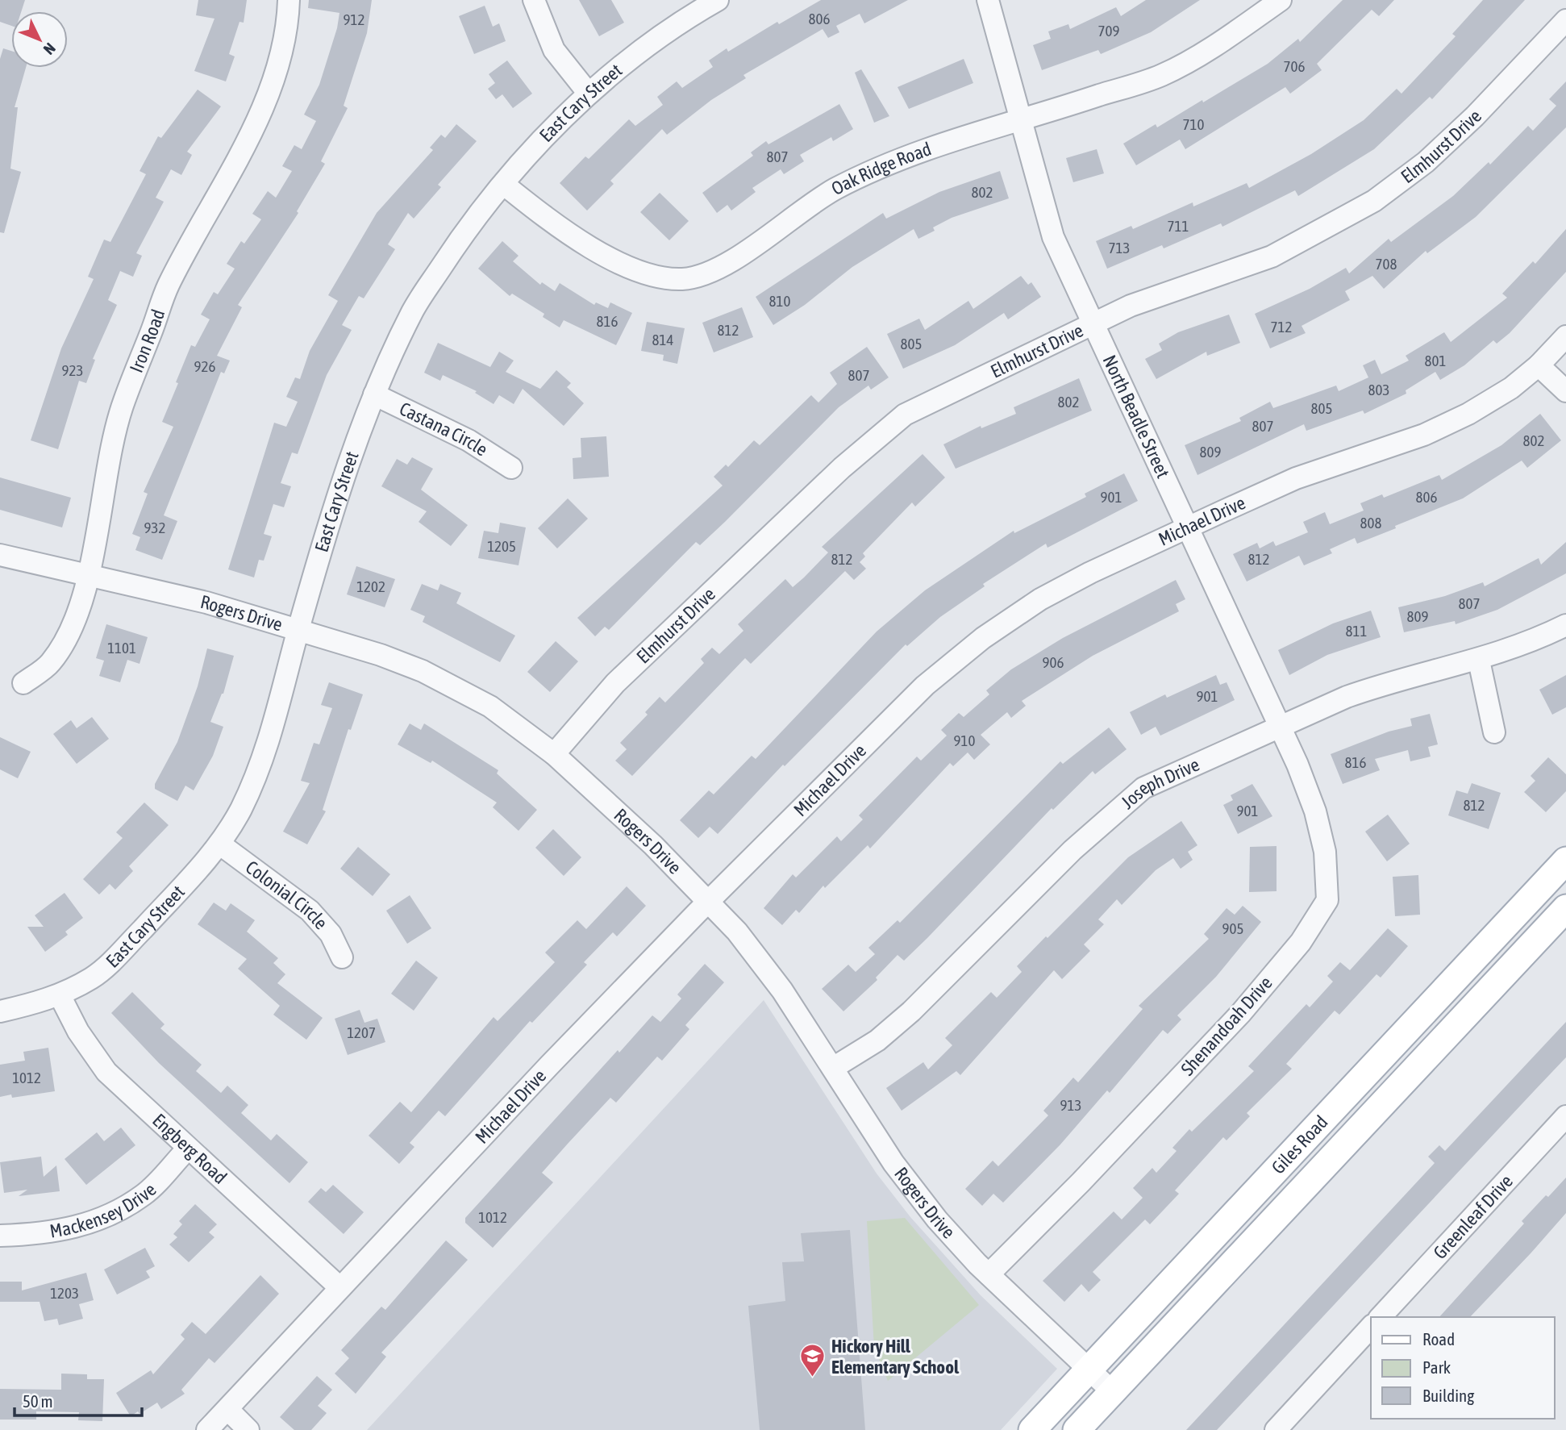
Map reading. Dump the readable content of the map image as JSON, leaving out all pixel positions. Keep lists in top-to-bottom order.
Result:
{
  "streets": {
    "main road": ["Giles Road"],
    "street": [
      "East Cary Street",
      "Elmhurst Drive",
      "Oak Ridge Road",
      "Iron Road",
      "North Beadle Street",
      "Castana Circle",
      "Michael Drive",
      "Rogers Drive",
      "Joseph Drive",
      "Colonial Circle",
      "Shenandoah Drive",
      "Engberg Road",
      "Mackensey Drive",
      "Greenleaf Drive"
    ]
  },
  "crossings": [
    ["East Cary Street", "Oak Ridge Road"],
    ["East Cary Street", "Castana Circle"],
    ["East Cary Street", "Rogers Drive"],
    ["East Cary Street", "Colonial Circle"],
    ["East Cary Street", "Engberg Road"],
    ["Elmhurst Drive", "North Beadle Street"],
    ["Elmhurst Drive", "Rogers Drive"],
    ["Oak Ridge Road", "North Beadle Street"],
    ["Iron Road", "Rogers Drive"],
    ["North Beadle Street", "Michael Drive"],
    ["North Beadle Street", "Joseph Drive"],
    ["North Beadle Street", "Shenandoah Drive"],
    ["Michael Drive", "Rogers Drive"],
    ["Michael Drive", "Engberg Road"],
    ["Rogers Drive", "Joseph Drive"],
    ["Rogers Drive", "Shenandoah Drive"],
    ["Rogers Drive", "Giles Road"],
    ["Joseph Drive", "Shenandoah Drive"],
    ["Engberg Road", "Mackensey Drive"]
  ],
  "places": {
    "school or university": ["Hickory Hill Elementary School"]
  },
  "house_numbers": [
    "806",
    "912",
    "709",
    "706",
    "710",
    "807",
    "802",
    "711",
    "713",
    "708",
    "810",
    "816",
    "712",
    "812",
    "814",
    "805",
    "801",
    "926",
    "923",
    "807",
    "803",
    "802",
    "805",
    "807",
    "802",
    "809",
    "901",
    "806",
    "808",
    "932",
    "1205",
    "812",
    "812",
    "1202",
    "807",
    "809",
    "811",
    "1101",
    "906",
    "901",
    "910",
    "816",
    "812",
    "901",
    "905",
    "1207",
    "1012",
    "913",
    "1012",
    "1203"
  ],
  "legend": ["Road", "Park", "Building"],
  "scale_bar": "50 m",
  "north": "bottom right"
}
